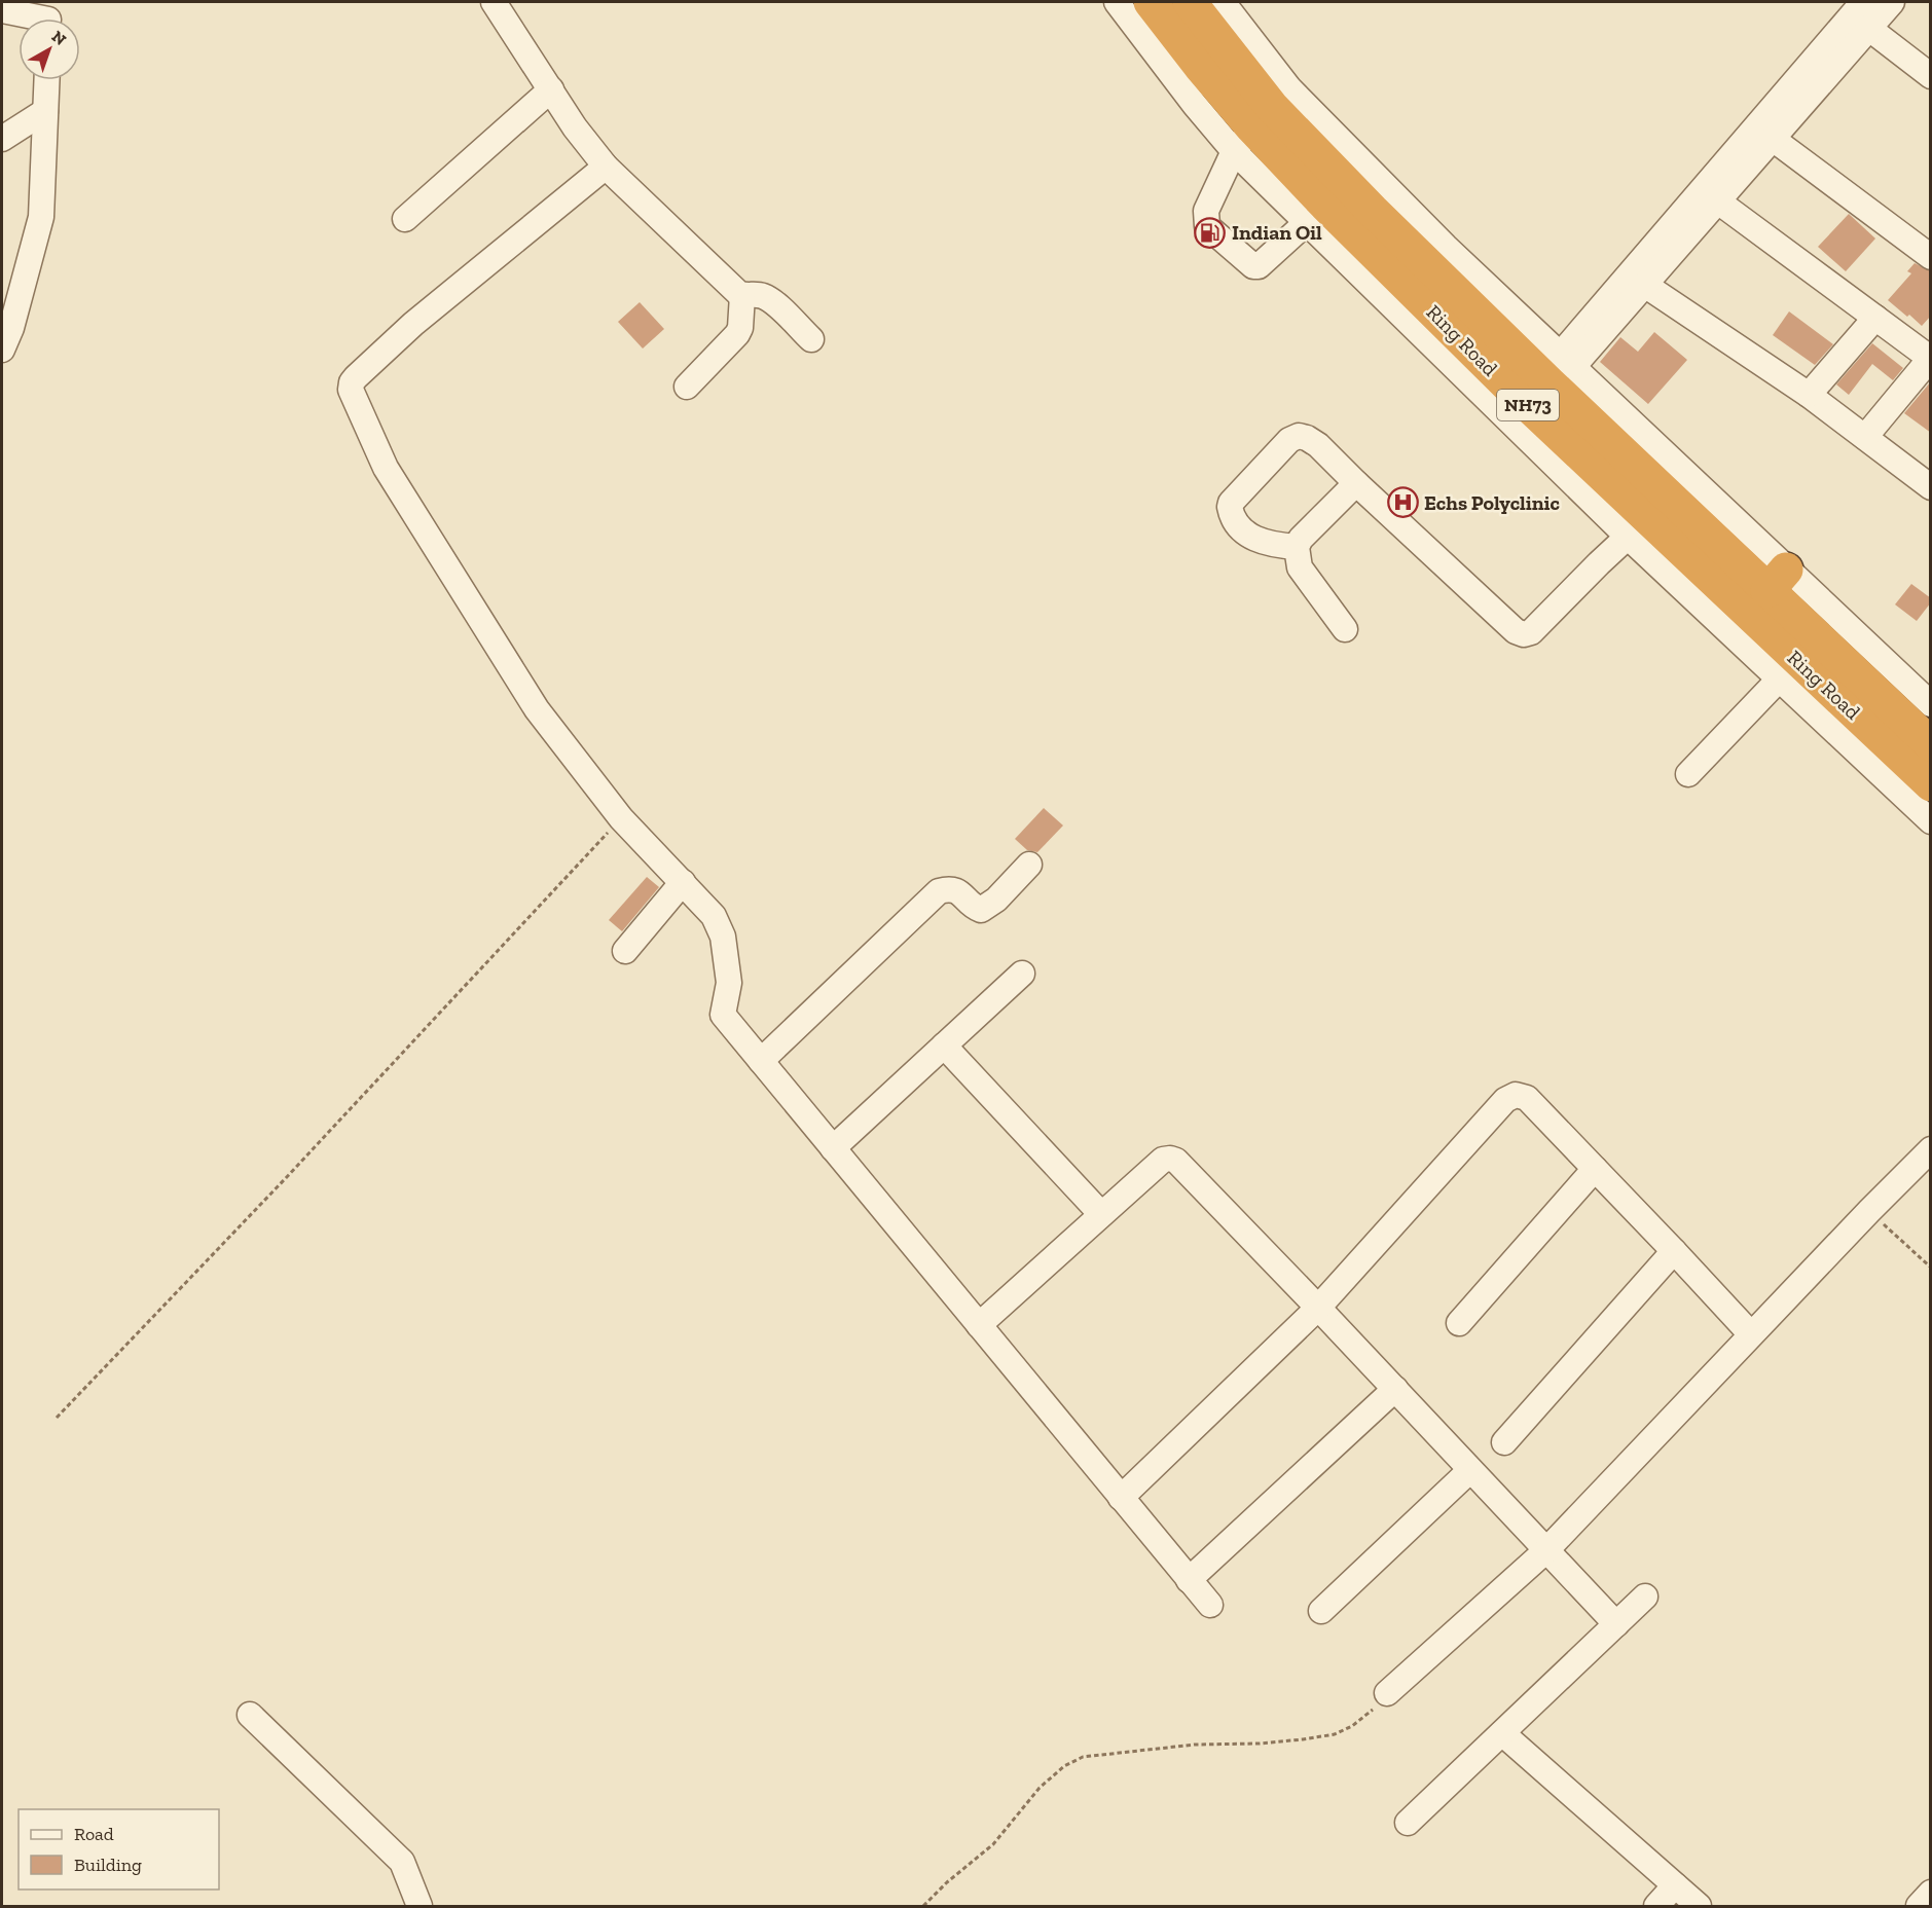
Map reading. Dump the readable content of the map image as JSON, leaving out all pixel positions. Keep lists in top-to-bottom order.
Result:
{
  "streets": {
    "highway": ["Ring Road", "NH73"]
  },
  "places": {
    "fuel station": ["Indian Oil"],
    "hospital": ["Echs Polyclinic"]
  },
  "legend": ["Road", "Building"],
  "north": "top right"
}
